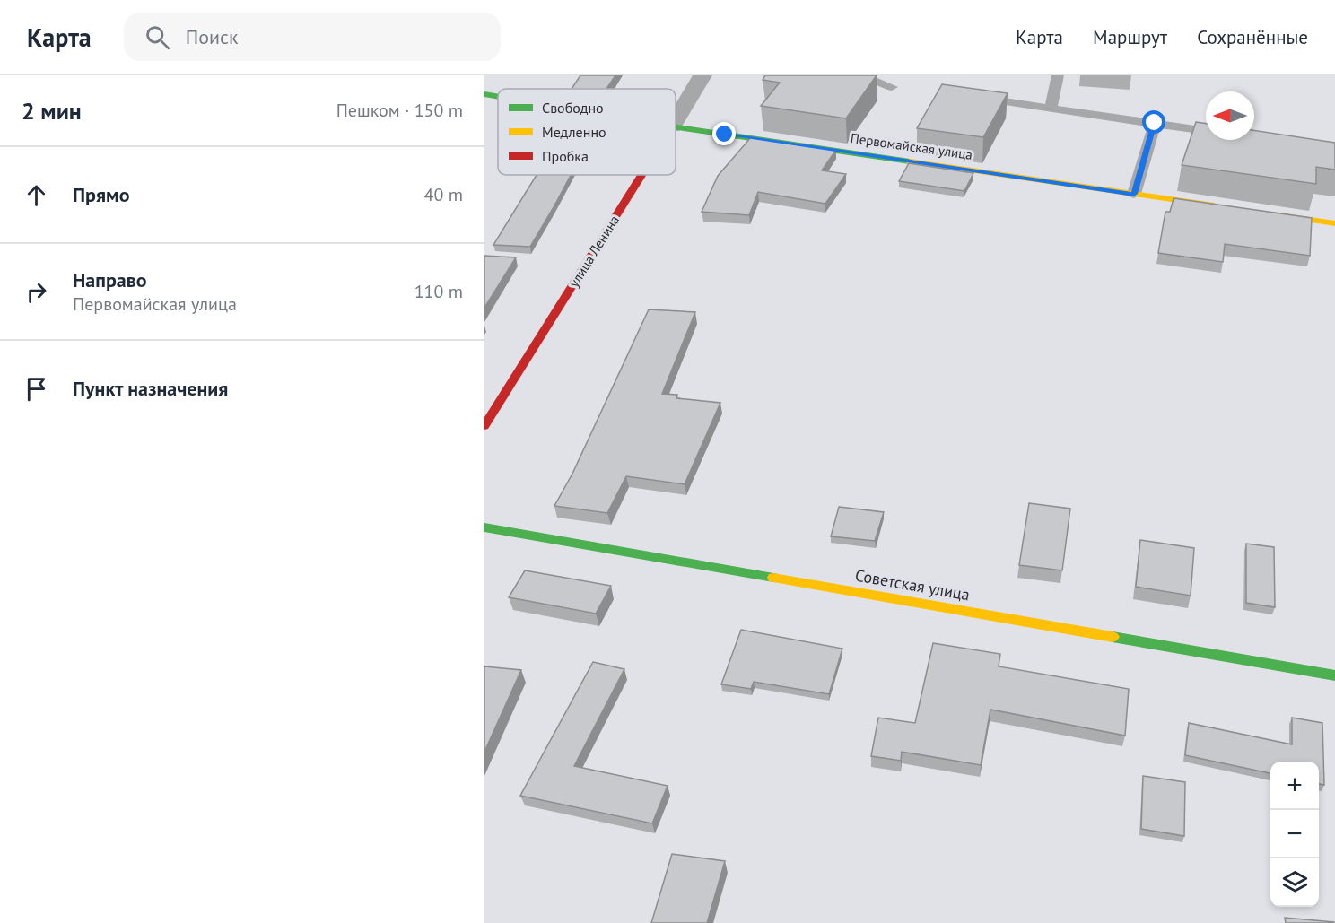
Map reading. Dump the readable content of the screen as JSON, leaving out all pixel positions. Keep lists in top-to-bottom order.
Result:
{
  "streets": {
    "street": ["Первомайская улица", "улица Ленина", "Советская улица"]
  },
  "legend": ["Свободно", "Медленно", "Пробка"],
  "north": "left",
  "page": {
    "header": "Карта",
    "search": "Поиск",
    "nav": ["Карта", "Маршрут", "Сохранённые"],
    "heading": ["2 мин", "Пешком · 150 m"],
    "list": [
      ["Прямо", "40 m"],
      ["Направо", "Первомайская улица", "110 m"],
      "Пункт назначения"
    ],
    "map_buttons": ["+", "−"]
  }
}
